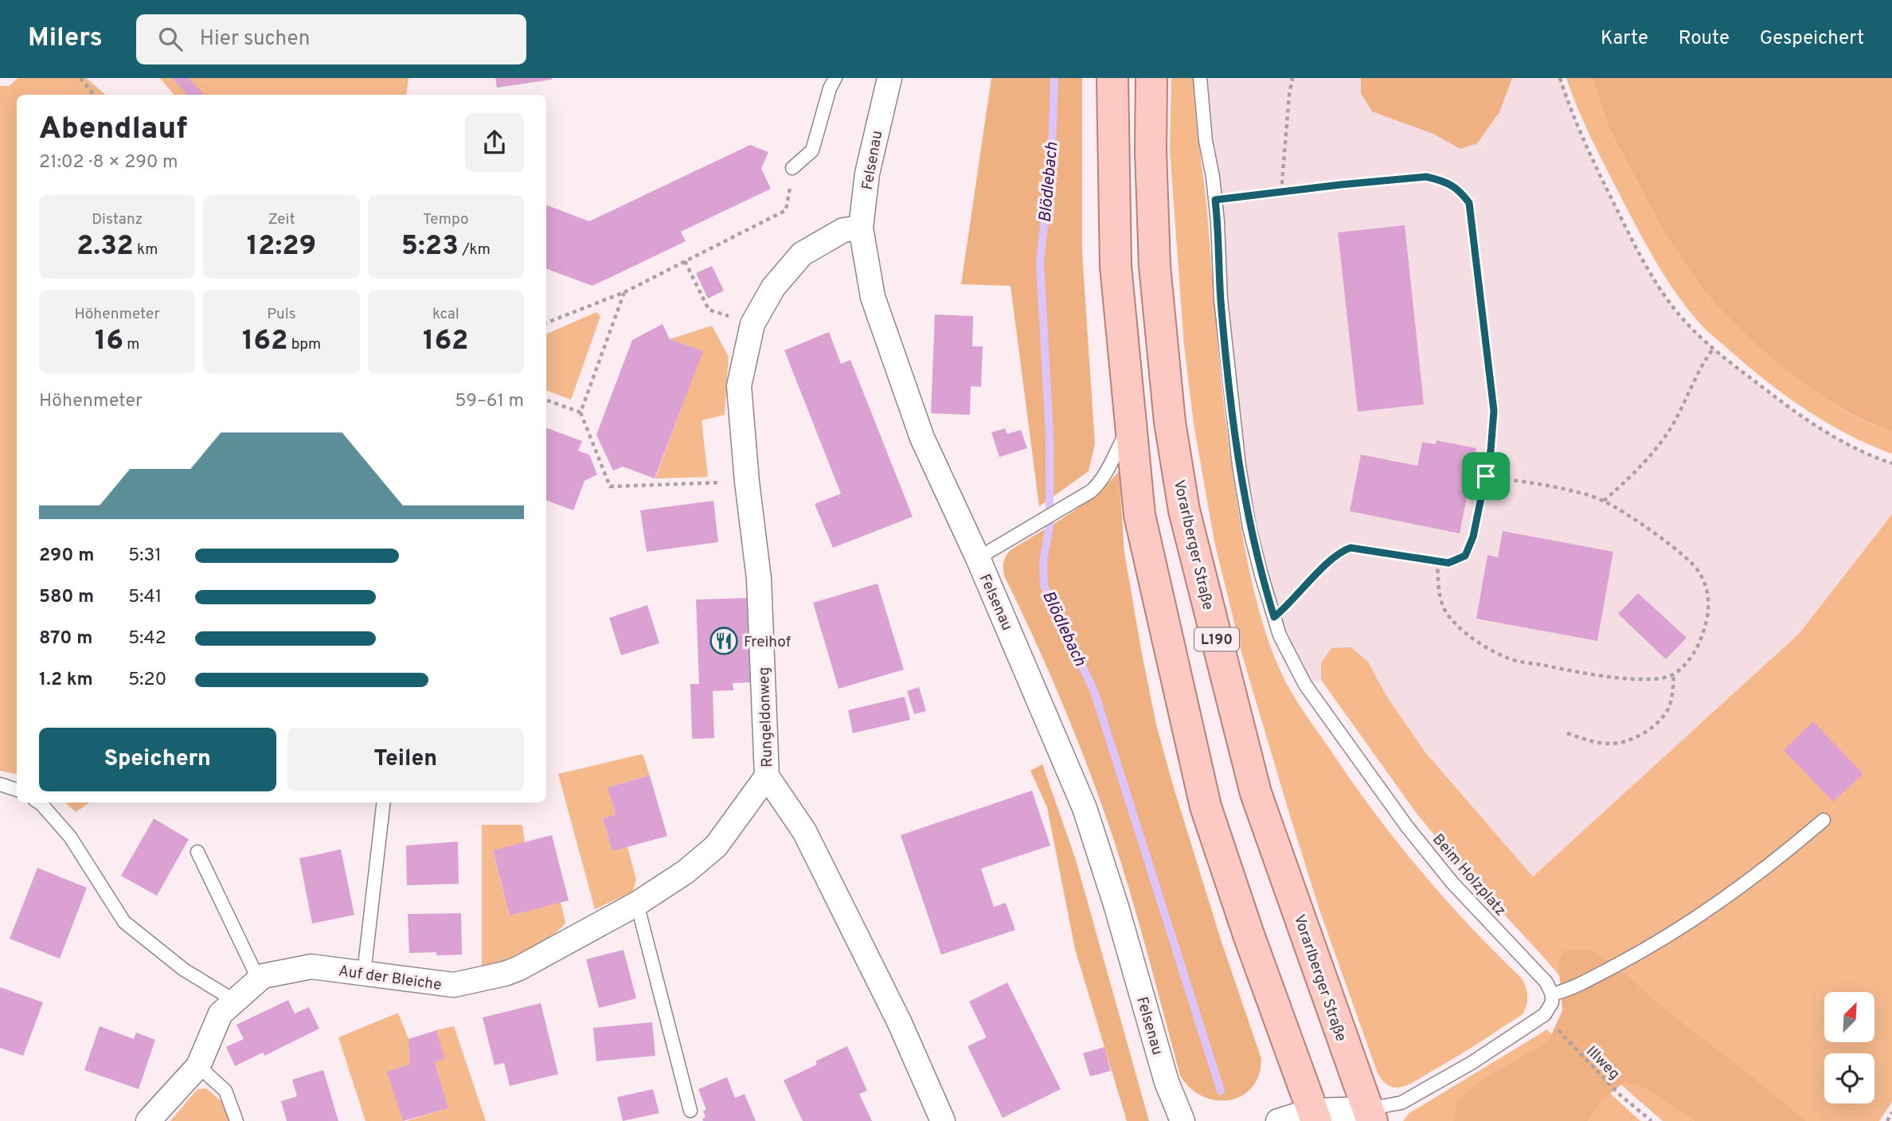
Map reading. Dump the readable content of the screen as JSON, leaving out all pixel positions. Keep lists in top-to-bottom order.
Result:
{
  "streets": {
    "main road": ["Vorarlberger Straße", "L190"],
    "street": ["Felsenau", "Rungeldonweg", "Auf der Bleiche"],
    "lane": ["Beim Holzplatz"],
    "path": ["Illweg"]
  },
  "crossings": [
    ["Felsenau", "Rungeldonweg"],
    ["Rungeldonweg", "Auf der Bleiche"]
  ],
  "water": ["Blödlebach"],
  "places": {
    "restaurant": ["Freihof"]
  },
  "north": "top right",
  "page": {
    "header": "Milers",
    "search": "Hier suchen",
    "nav": ["Karte", "Route", "Gespeichert"],
    "heading": ["Abendlauf", "21:02 · 8 × 290 m"],
    "stats": [
      ["Distanz", "2.32 km"],
      ["Zeit", "12:29"],
      ["Tempo", "5:23 /km"],
      ["Höhenmeter", "16 m"],
      ["Puls", "162 bpm"],
      ["kcal", "162"]
    ],
    "chart": ["Höhenmeter", "59–61 m"],
    "list": [
      {
        "name": "290 m",
        "note": "5:31"
      },
      {
        "name": "580 m",
        "note": "5:41"
      },
      {
        "name": "870 m",
        "note": "5:42"
      },
      {
        "name": "1.2 km",
        "note": "5:20"
      }
    ],
    "buttons": ["Speichern", "Teilen"]
  }
}
